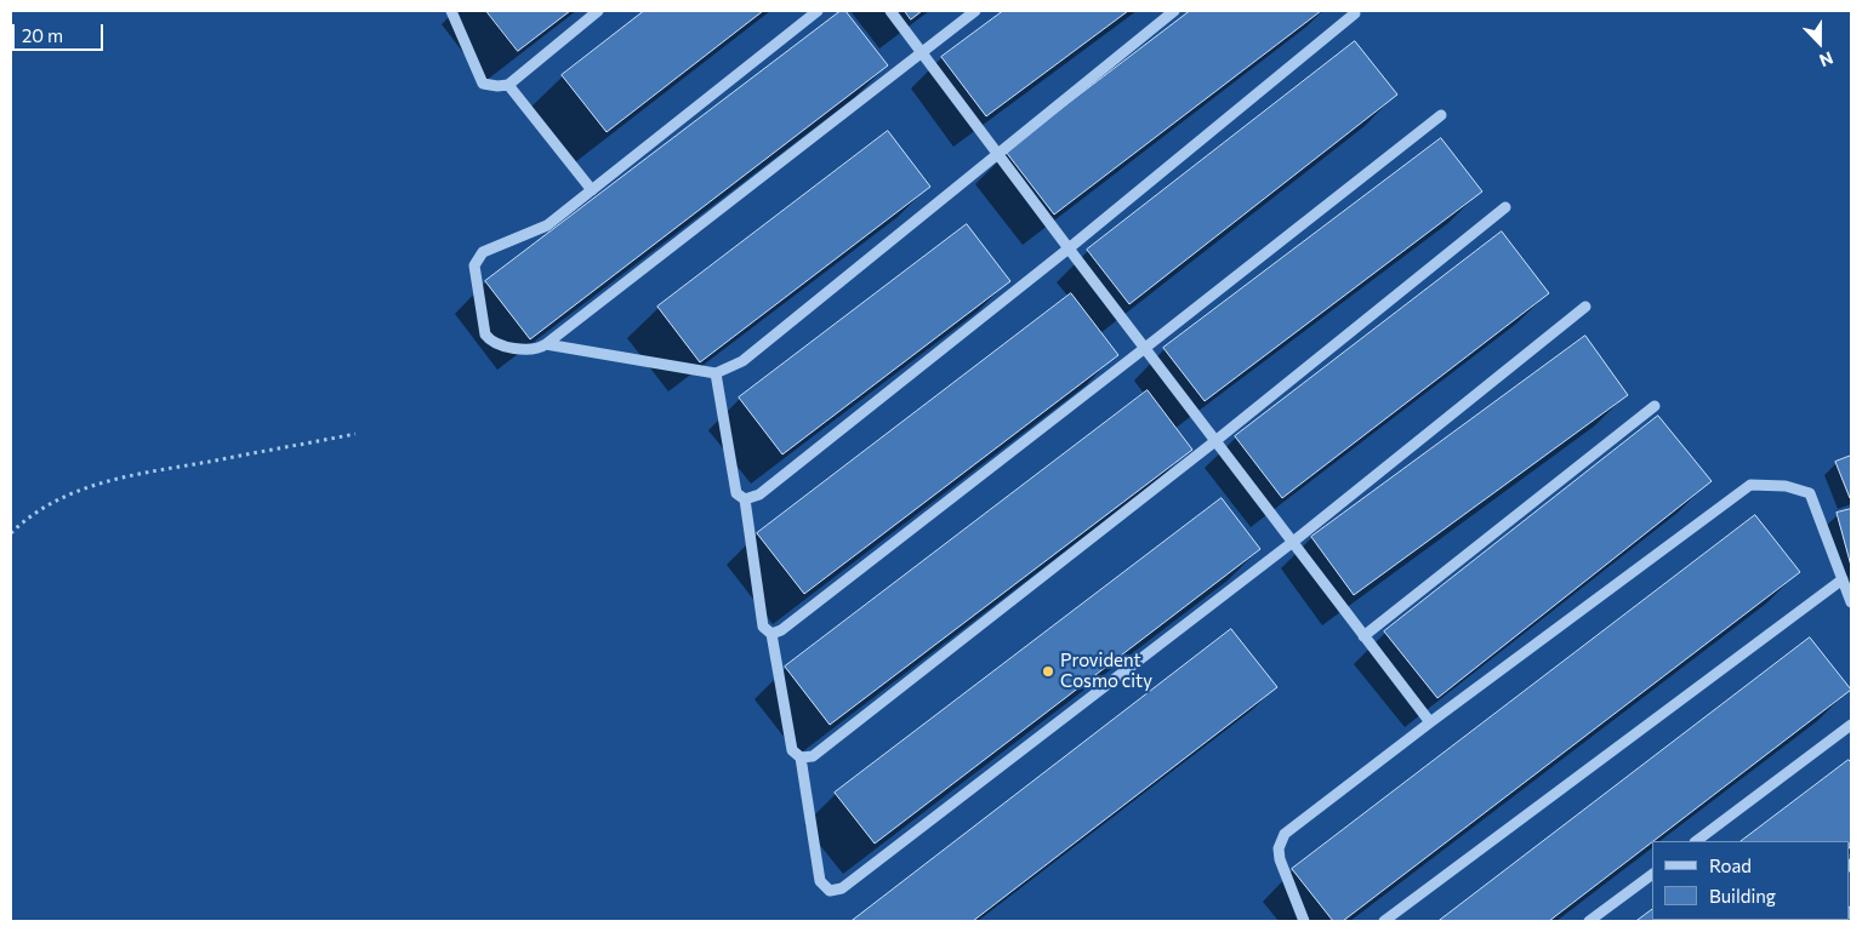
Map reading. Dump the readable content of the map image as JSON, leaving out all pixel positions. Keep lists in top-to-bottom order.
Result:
{
  "places": ["Provident Cosmo city"],
  "legend": ["Road", "Building"],
  "scale_bar": "20 m",
  "north": "bottom"
}
